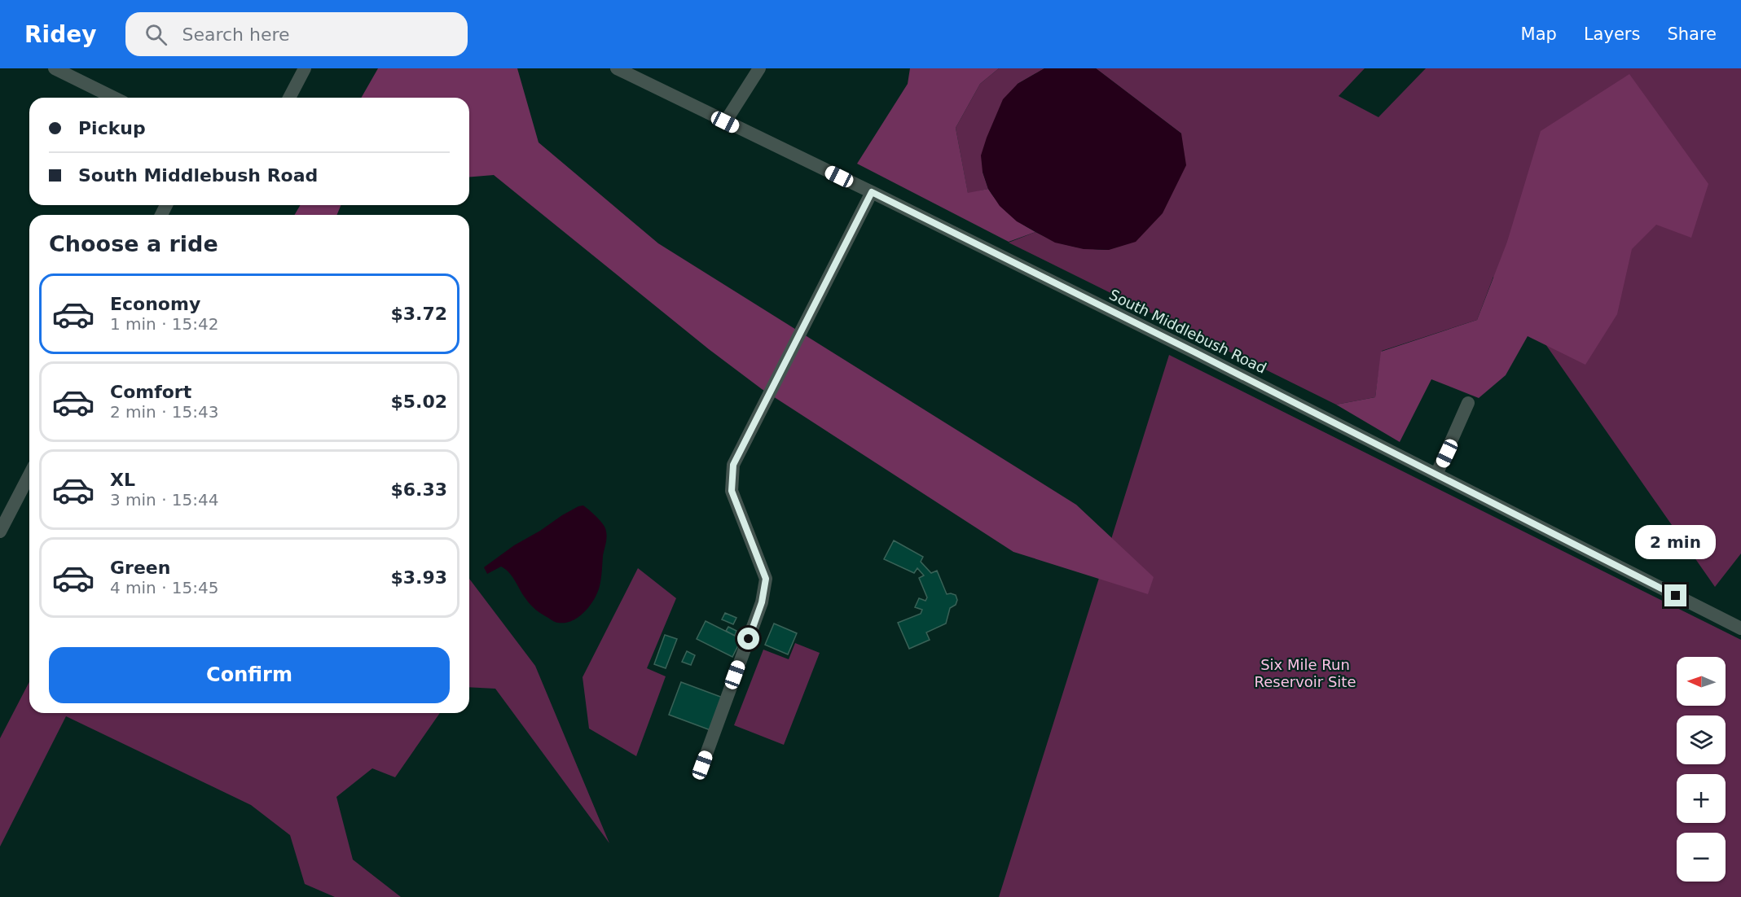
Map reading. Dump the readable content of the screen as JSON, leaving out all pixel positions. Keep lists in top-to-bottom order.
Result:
{
  "streets": {
    "street": ["South Middlebush Road"]
  },
  "parks": ["Six Mile Run Reservoir Site"],
  "north": "left",
  "page": {
    "header": "Ridey",
    "search": "Search here",
    "nav": ["Map", "Layers", "Share"],
    "banner": ["Pickup", "South Middlebush Road"],
    "heading": "Choose a ride",
    "list": [
      {
        "name": "Economy",
        "note": "1 min · 15:42",
        "value": "$3.72"
      },
      {
        "name": "Comfort",
        "note": "2 min · 15:43",
        "value": "$5.02"
      },
      {
        "name": "XL",
        "note": "3 min · 15:44",
        "value": "$6.33"
      },
      {
        "name": "Green",
        "note": "4 min · 15:45",
        "value": "$3.93"
      }
    ],
    "bubble": "2 min",
    "buttons": "Confirm",
    "map_buttons": ["+", "−"]
  }
}
